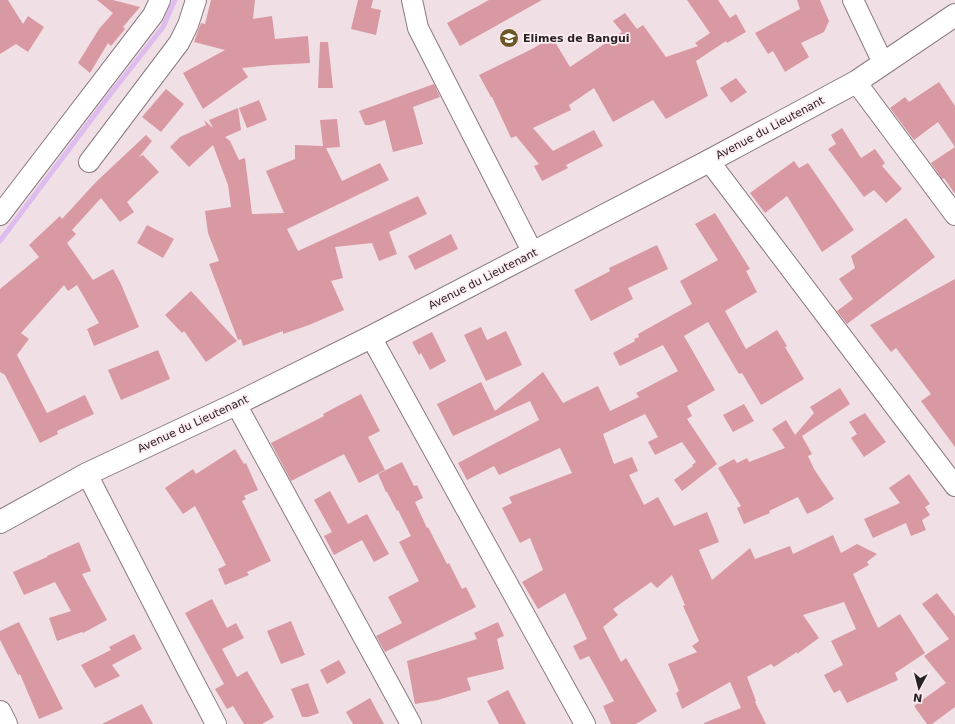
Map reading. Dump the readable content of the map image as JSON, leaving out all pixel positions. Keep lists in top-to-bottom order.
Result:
{
  "streets": {
    "main road": ["Avenue du Lieutenant"]
  },
  "places": {
    "school or university": ["Elimes de Bangui"]
  },
  "north": "bottom"
}
